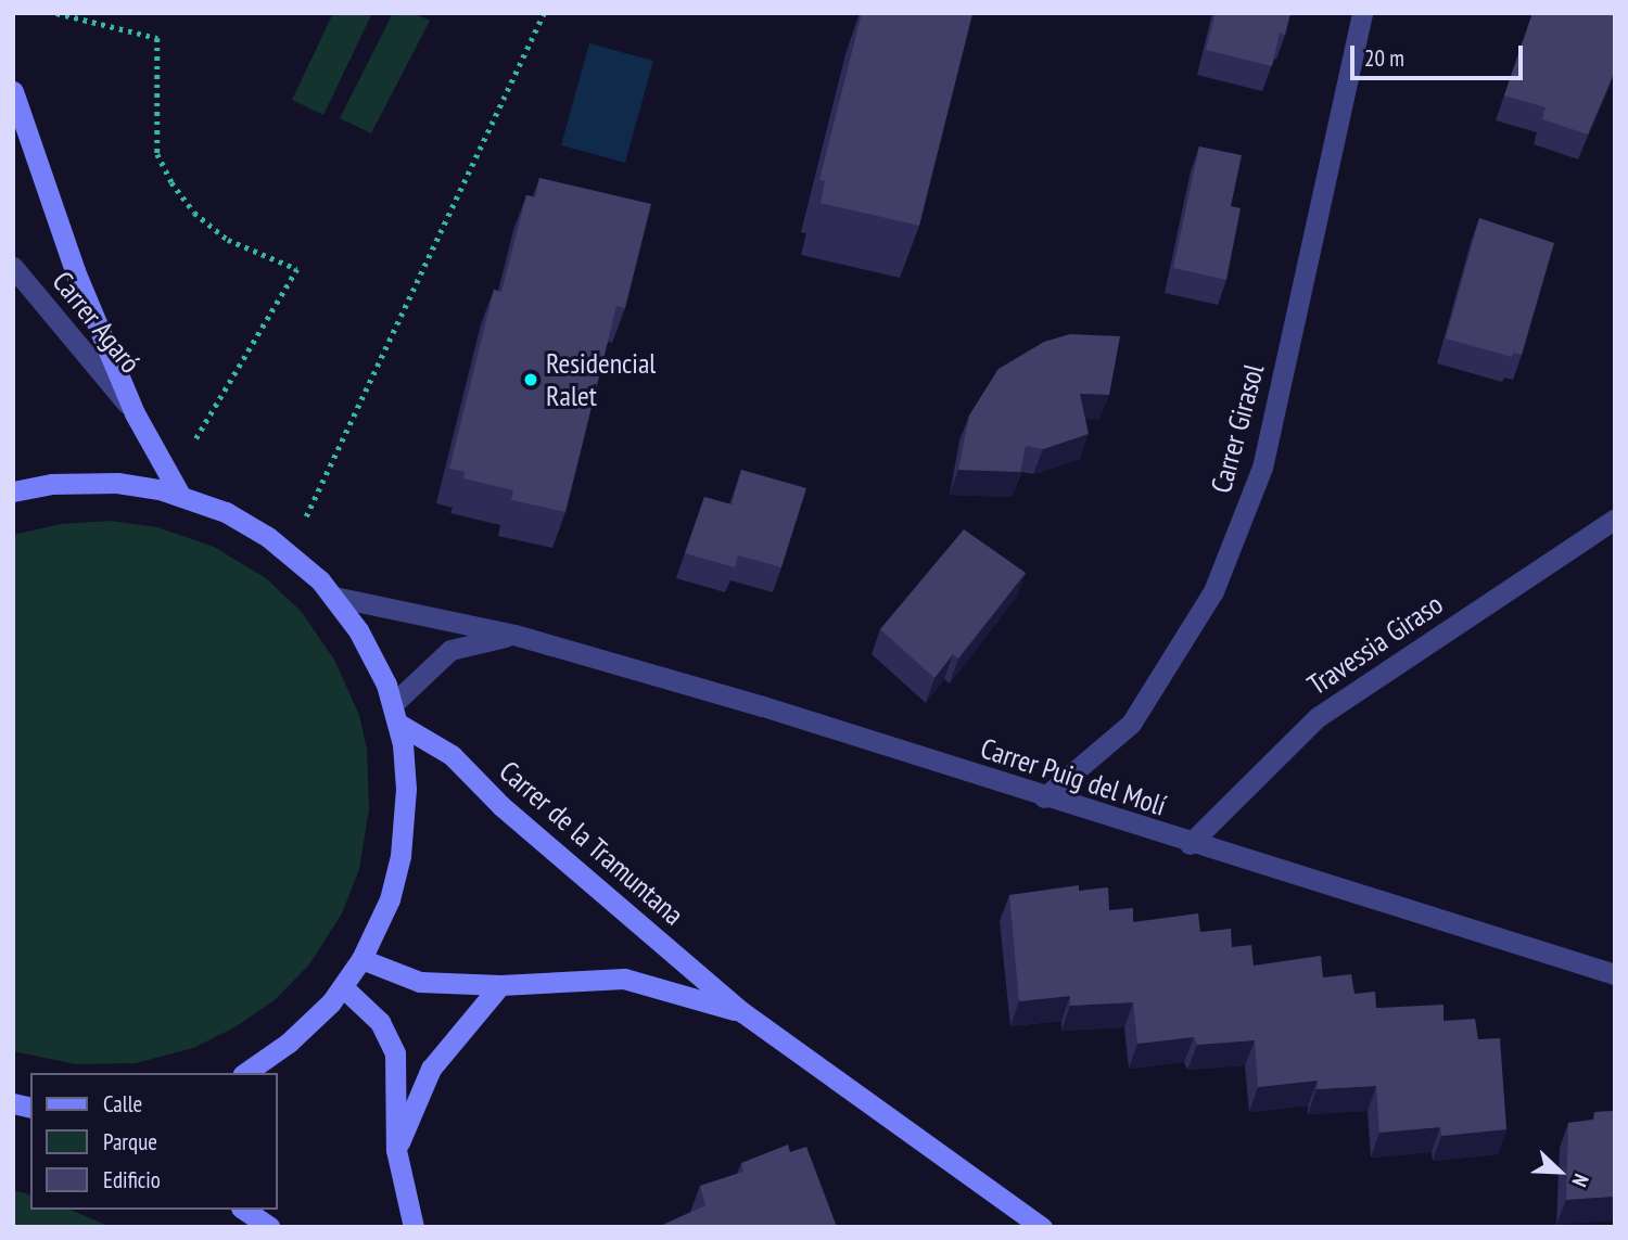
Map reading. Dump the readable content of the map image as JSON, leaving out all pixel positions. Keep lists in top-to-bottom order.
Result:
{
  "streets": {
    "main road": ["Carrer de la Tramuntana"],
    "street": [
      "Carrer Agaró",
      "Carrer Girasol",
      "Travessia Giraso",
      "Carrer Puig del Molí"
    ]
  },
  "crossings": [
    ["Carrer Girasol", "Carrer Puig del Molí"],
    ["Travessia Giraso", "Carrer Puig del Molí"]
  ],
  "places": ["Residencial Ralet"],
  "legend": ["Calle", "Parque", "Edificio"],
  "scale_bar": "20 m",
  "north": "bottom right"
}
